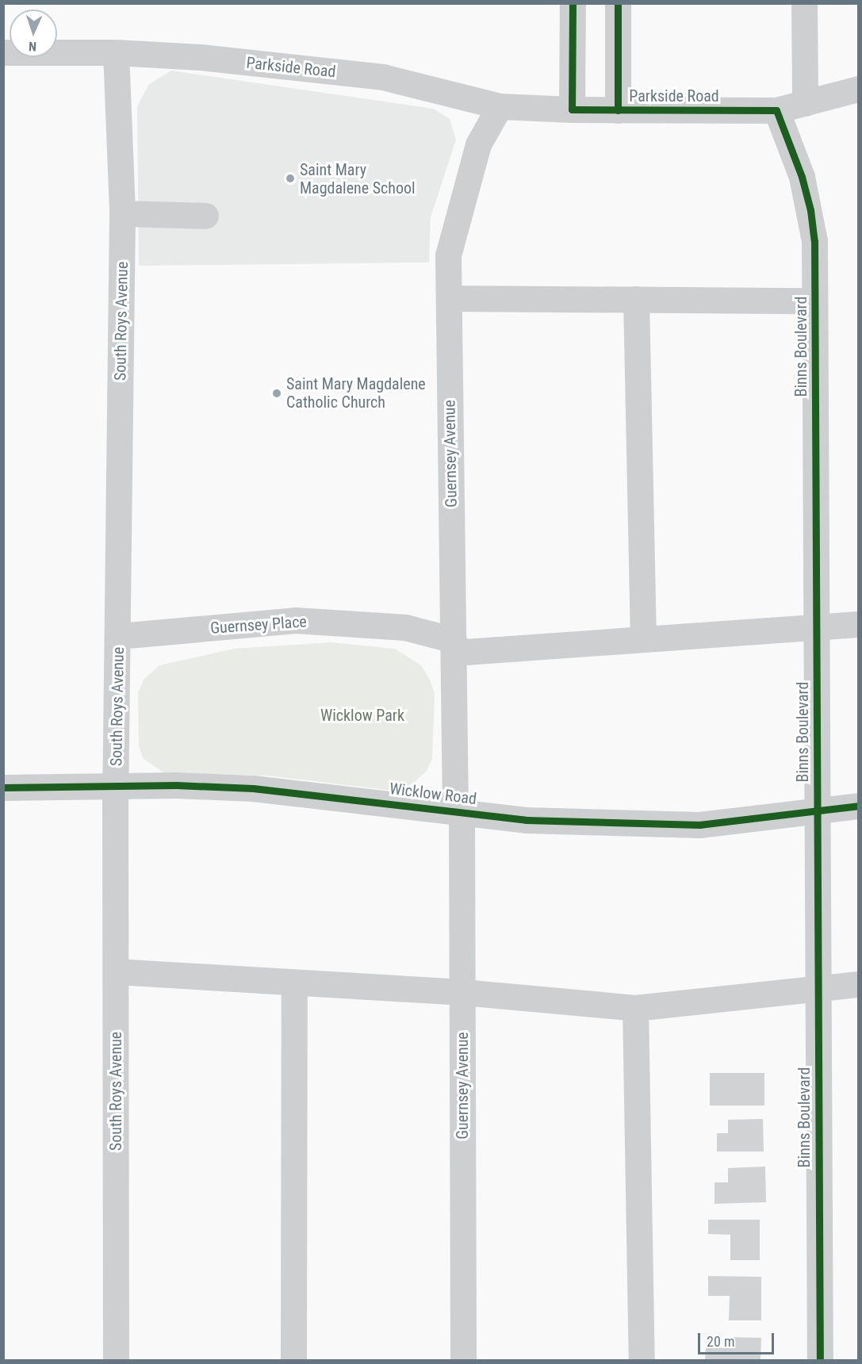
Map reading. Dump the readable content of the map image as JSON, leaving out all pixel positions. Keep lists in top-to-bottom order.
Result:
{
  "streets": {
    "street": [
      "Parkside Road",
      "South Roys Avenue",
      "Binns Boulevard",
      "Guernsey Avenue",
      "Guernsey Place",
      "Wicklow Road"
    ]
  },
  "crossings": [
    ["Parkside Road", "South Roys Avenue"],
    ["Parkside Road", "Binns Boulevard"],
    ["Parkside Road", "Guernsey Avenue"],
    ["South Roys Avenue", "Guernsey Place"],
    ["South Roys Avenue", "Wicklow Road"],
    ["Binns Boulevard", "Guernsey Place"],
    ["Binns Boulevard", "Wicklow Road"],
    ["Guernsey Avenue", "Guernsey Place"],
    ["Guernsey Avenue", "Wicklow Road"]
  ],
  "parks": ["Wicklow Park"],
  "places": ["Saint Mary Magdalene School", "Saint Mary Magdalene Catholic Church"],
  "scale_bar": "20 m",
  "north": "bottom"
}
